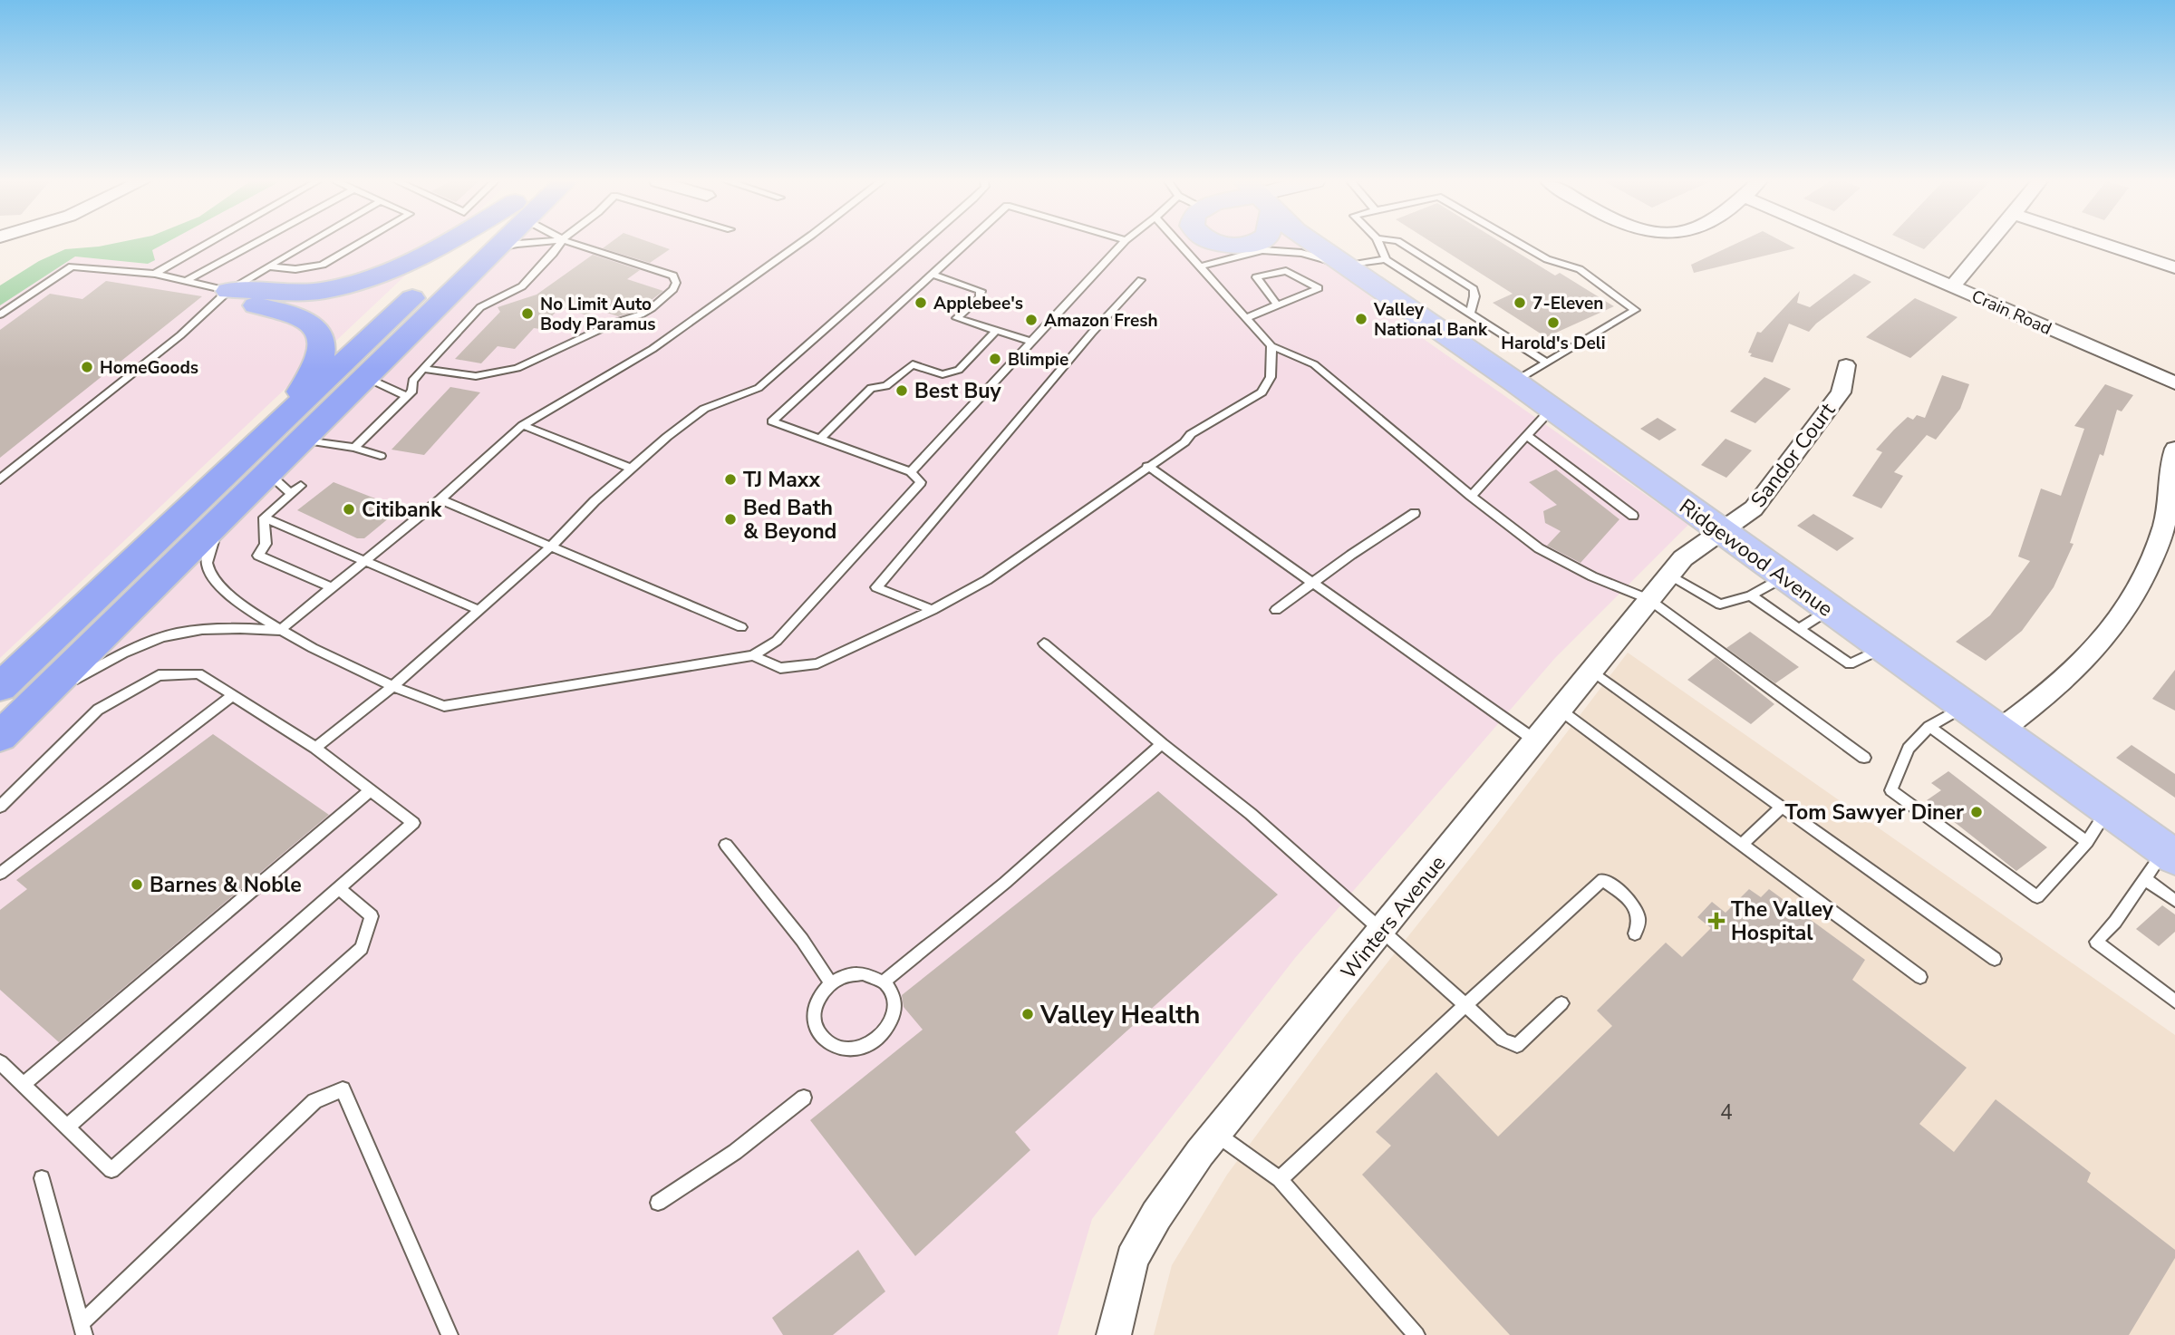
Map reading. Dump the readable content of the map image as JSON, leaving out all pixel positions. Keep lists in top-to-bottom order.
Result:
{
  "streets": {
    "main road": ["Ridgewood Avenue"],
    "street": ["Crain Road", "Sandor Court", "Winters Avenue"]
  },
  "crossings": [
    ["Sandor Court", "Ridgewood Avenue"],
    ["Sandor Court", "Winters Avenue"],
    ["Ridgewood Avenue", "Winters Avenue"]
  ],
  "places": {
    "other": [
      "Applebee's",
      "7-Eleven",
      "No Limit Auto Body Paramus",
      "Valley National Bank",
      "Amazon Fresh",
      "Harold's Deli",
      "Blimpie",
      "HomeGoods",
      "Best Buy",
      "TJ Maxx",
      "Citibank",
      "Bed Bath & Beyond",
      "Tom Sawyer Diner",
      "Barnes & Noble",
      "Valley Health"
    ],
    "health": ["The Valley Hospital"]
  },
  "house_numbers": ["4"]
}
